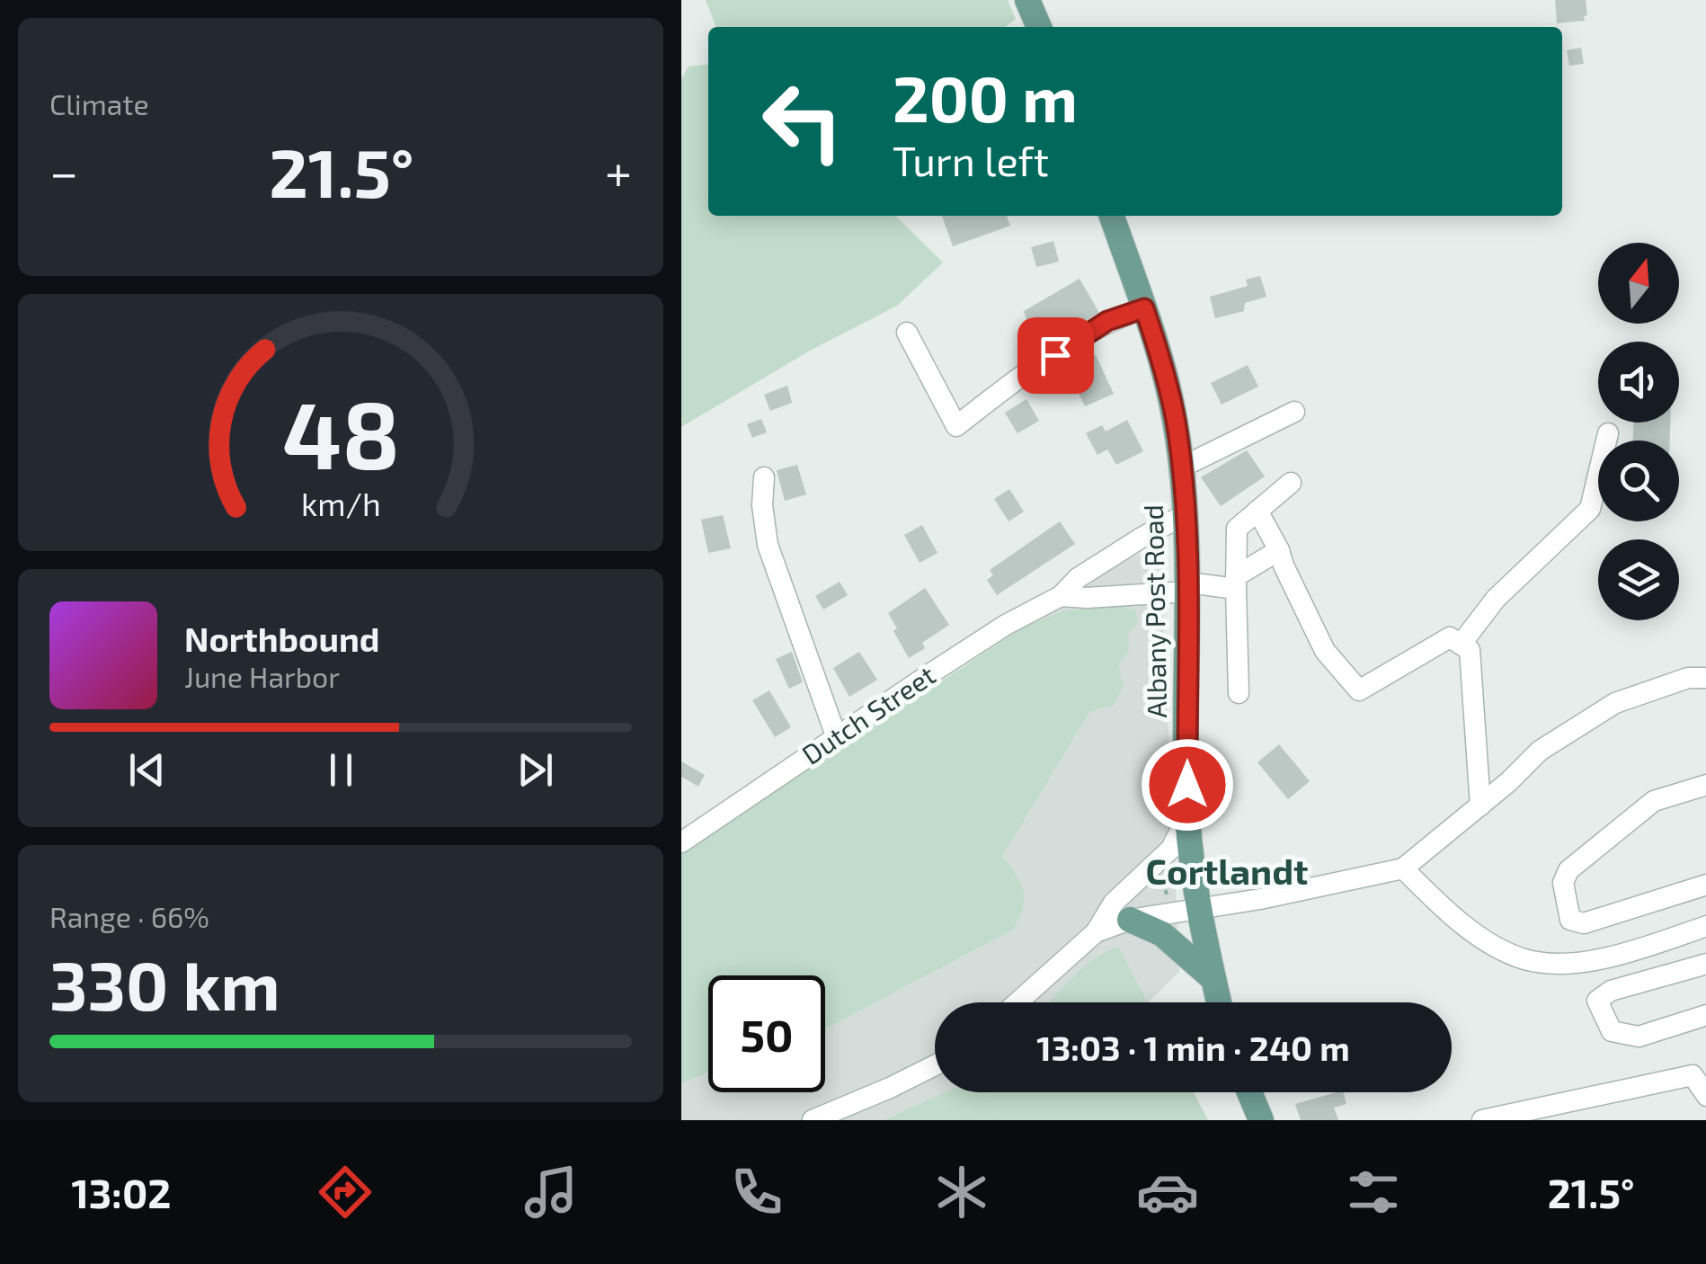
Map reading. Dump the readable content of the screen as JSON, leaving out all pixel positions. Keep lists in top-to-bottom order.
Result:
{
  "streets": {
    "main road": ["Albany Post Road"],
    "street": ["Dutch Street"]
  },
  "crossings": [
    ["Albany Post Road", "Dutch Street"]
  ],
  "districts": ["Cortlandt"],
  "north": "top",
  "page": {
    "tile": [
      "Climate",
      ["Range · 66%", "330 km"]
    ],
    "turn": ["200 m", "Turn left"],
    "heat": ["−", "21.5°", "+"],
    "song": ["Northbound", "June Harbor"],
    "limit": "50",
    "trip": "13:03 · 1 min · 240 m",
    "tabs": ["13:02", "21.5°"],
    "gauge": ["48", "km/h"]
  }
}
